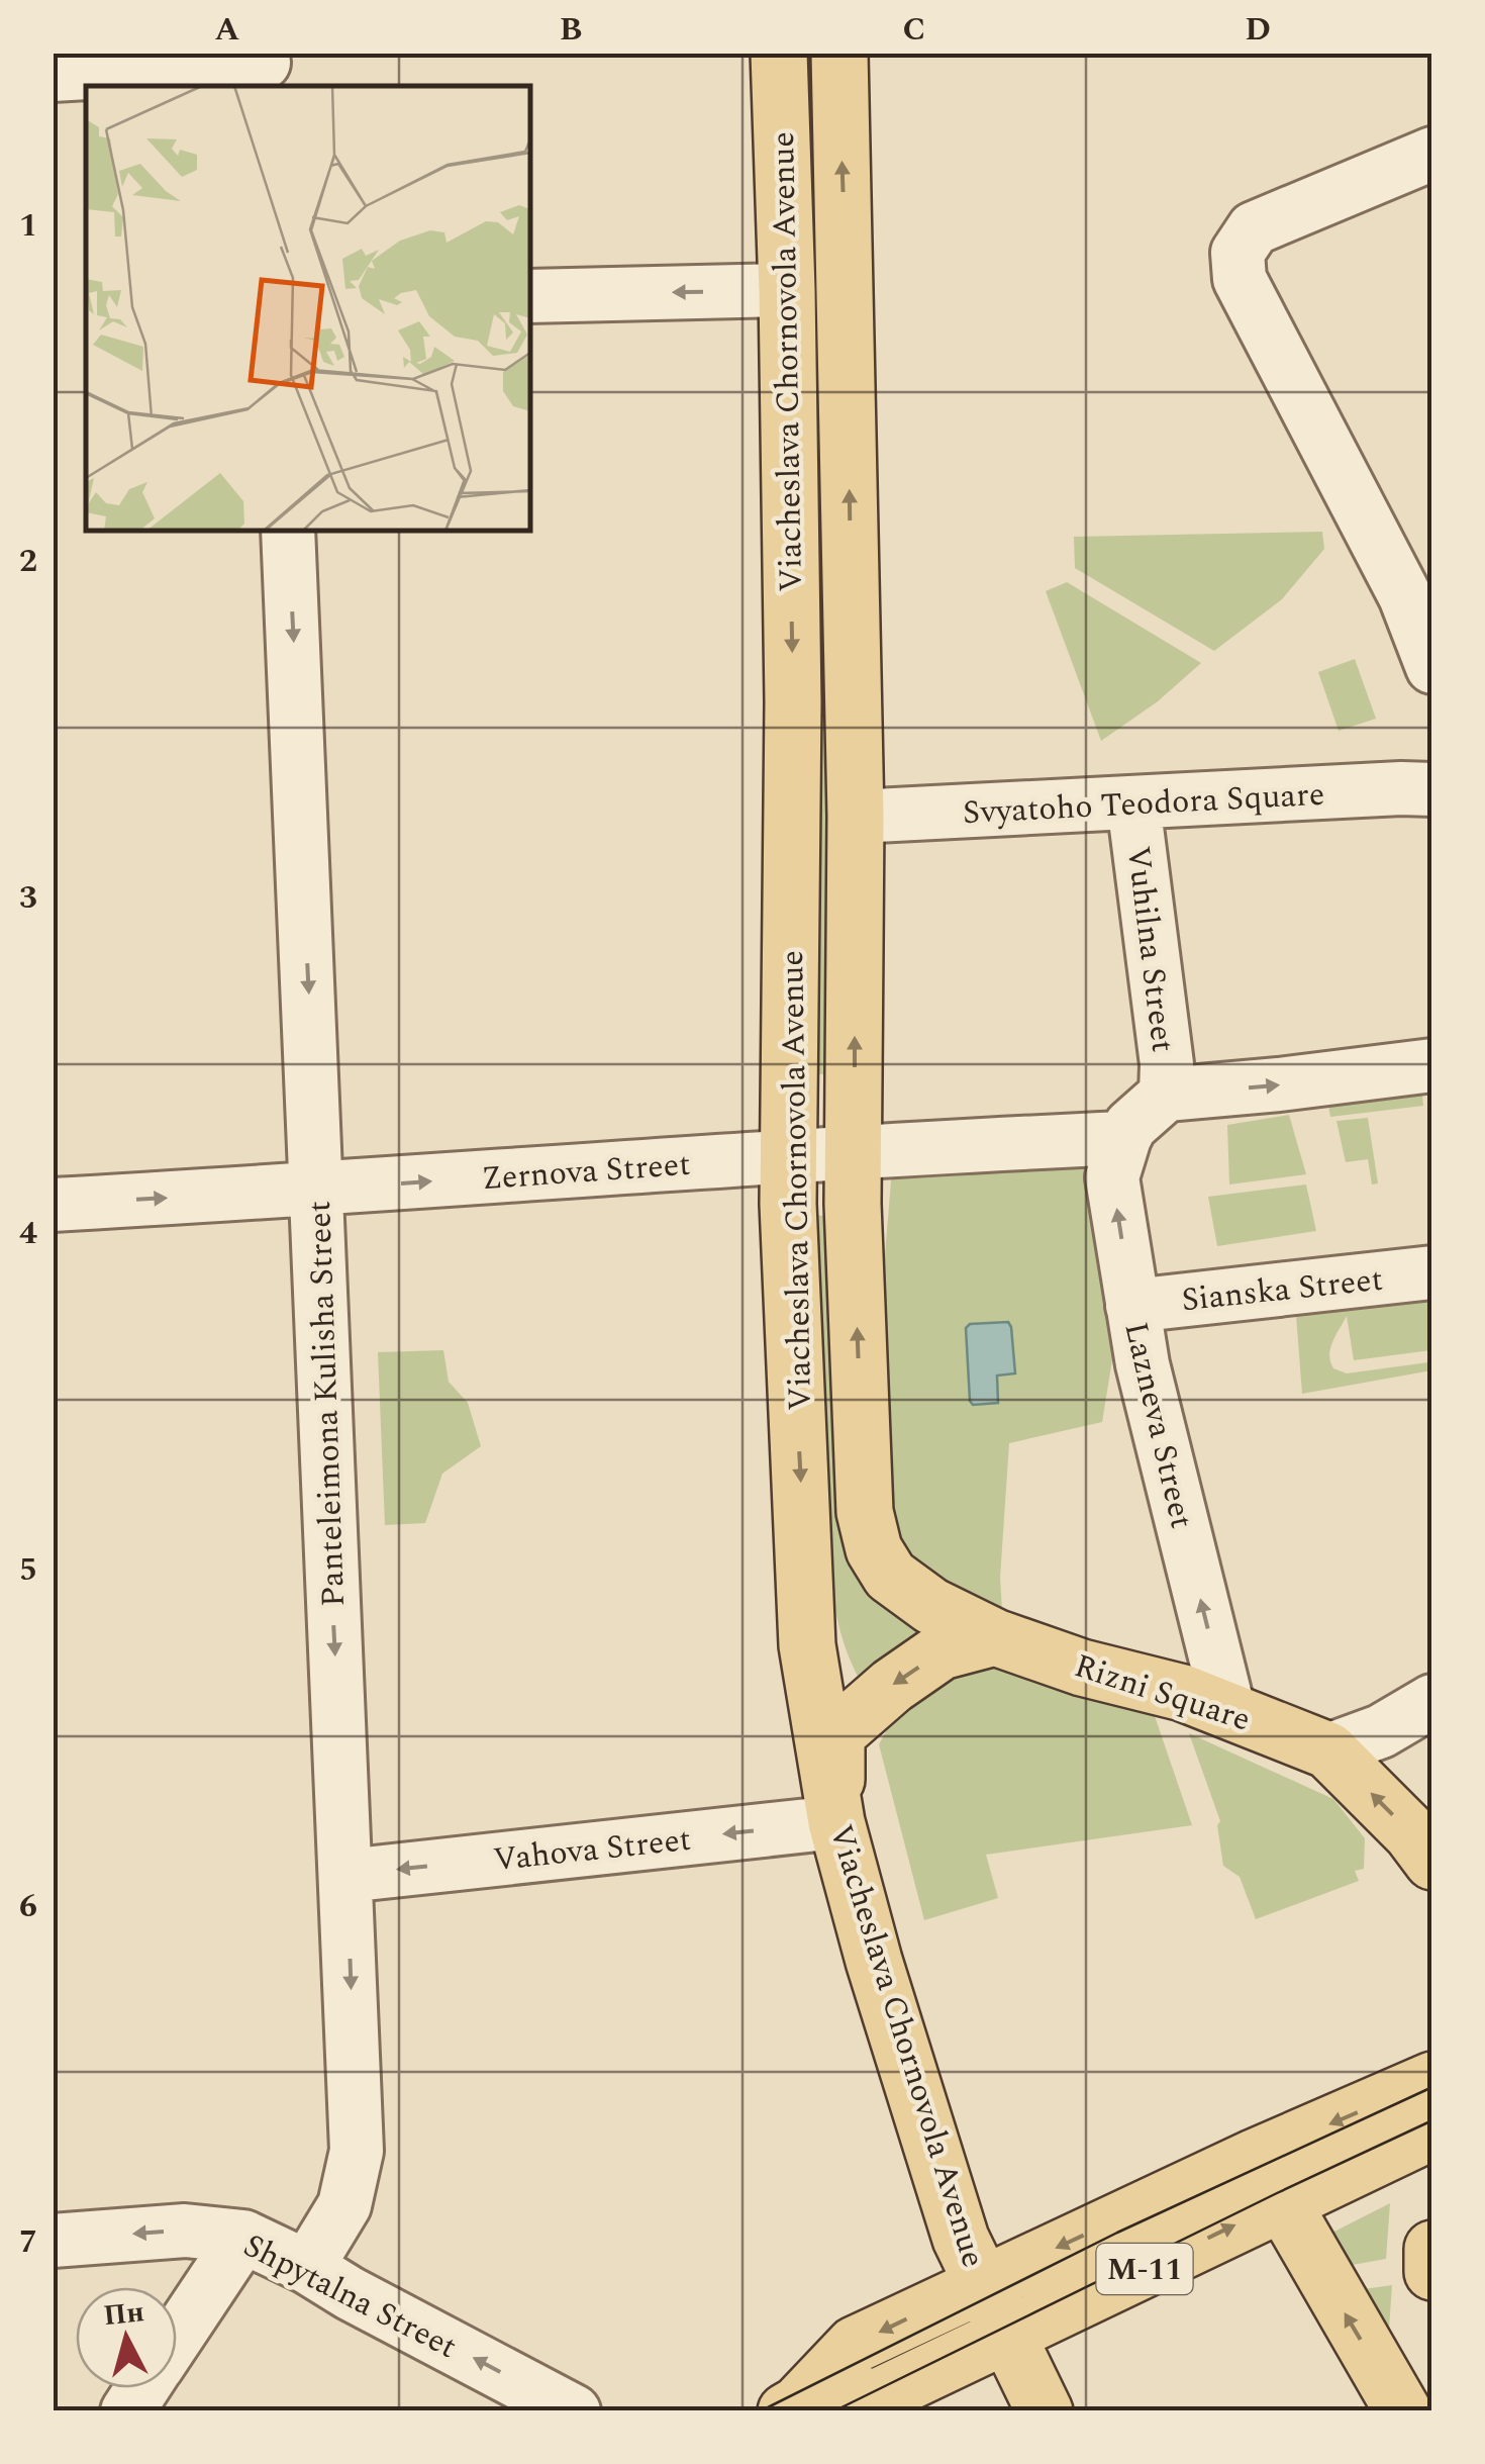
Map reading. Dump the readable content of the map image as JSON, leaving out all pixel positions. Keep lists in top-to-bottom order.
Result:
{
  "streets": {
    "main road": ["Viacheslava Chornovola Avenue", "Rizni Square", "М-11"],
    "street": [
      "Svyatoho Teodora Square",
      "Vuhilna Street",
      "Zernova Street",
      "Sianska Street",
      "Panteleimona Kulisha Street",
      "Lazneva Street",
      "Vahova Street",
      "Shpytalna Street"
    ]
  },
  "crossings": [
    ["Viacheslava Chornovola Avenue", "Svyatoho Teodora Square"],
    ["Viacheslava Chornovola Avenue", "Zernova Street"],
    ["Viacheslava Chornovola Avenue", "Rizni Square"],
    ["Viacheslava Chornovola Avenue", "Vahova Street"],
    ["Viacheslava Chornovola Avenue", "М-11"],
    ["Svyatoho Teodora Square", "Vuhilna Street"],
    ["Zernova Street", "Panteleimona Kulisha Street"],
    ["Zernova Street", "Lazneva Street"],
    ["Sianska Street", "Lazneva Street"],
    ["Panteleimona Kulisha Street", "Vahova Street"],
    ["Panteleimona Kulisha Street", "Shpytalna Street"],
    ["Lazneva Street", "Rizni Square"]
  ],
  "one_way": [
    "Zernova Street",
    "Panteleimona Kulisha Street",
    "Lazneva Street",
    "Vahova Street",
    "Shpytalna Street"
  ],
  "north": "top",
  "grid": {
    "columns": [
      "A",
      "B",
      "C",
      "D"
    ],
    "rows": [
      "1",
      "2",
      "3",
      "4",
      "5",
      "6",
      "7"
    ]
  }
}
